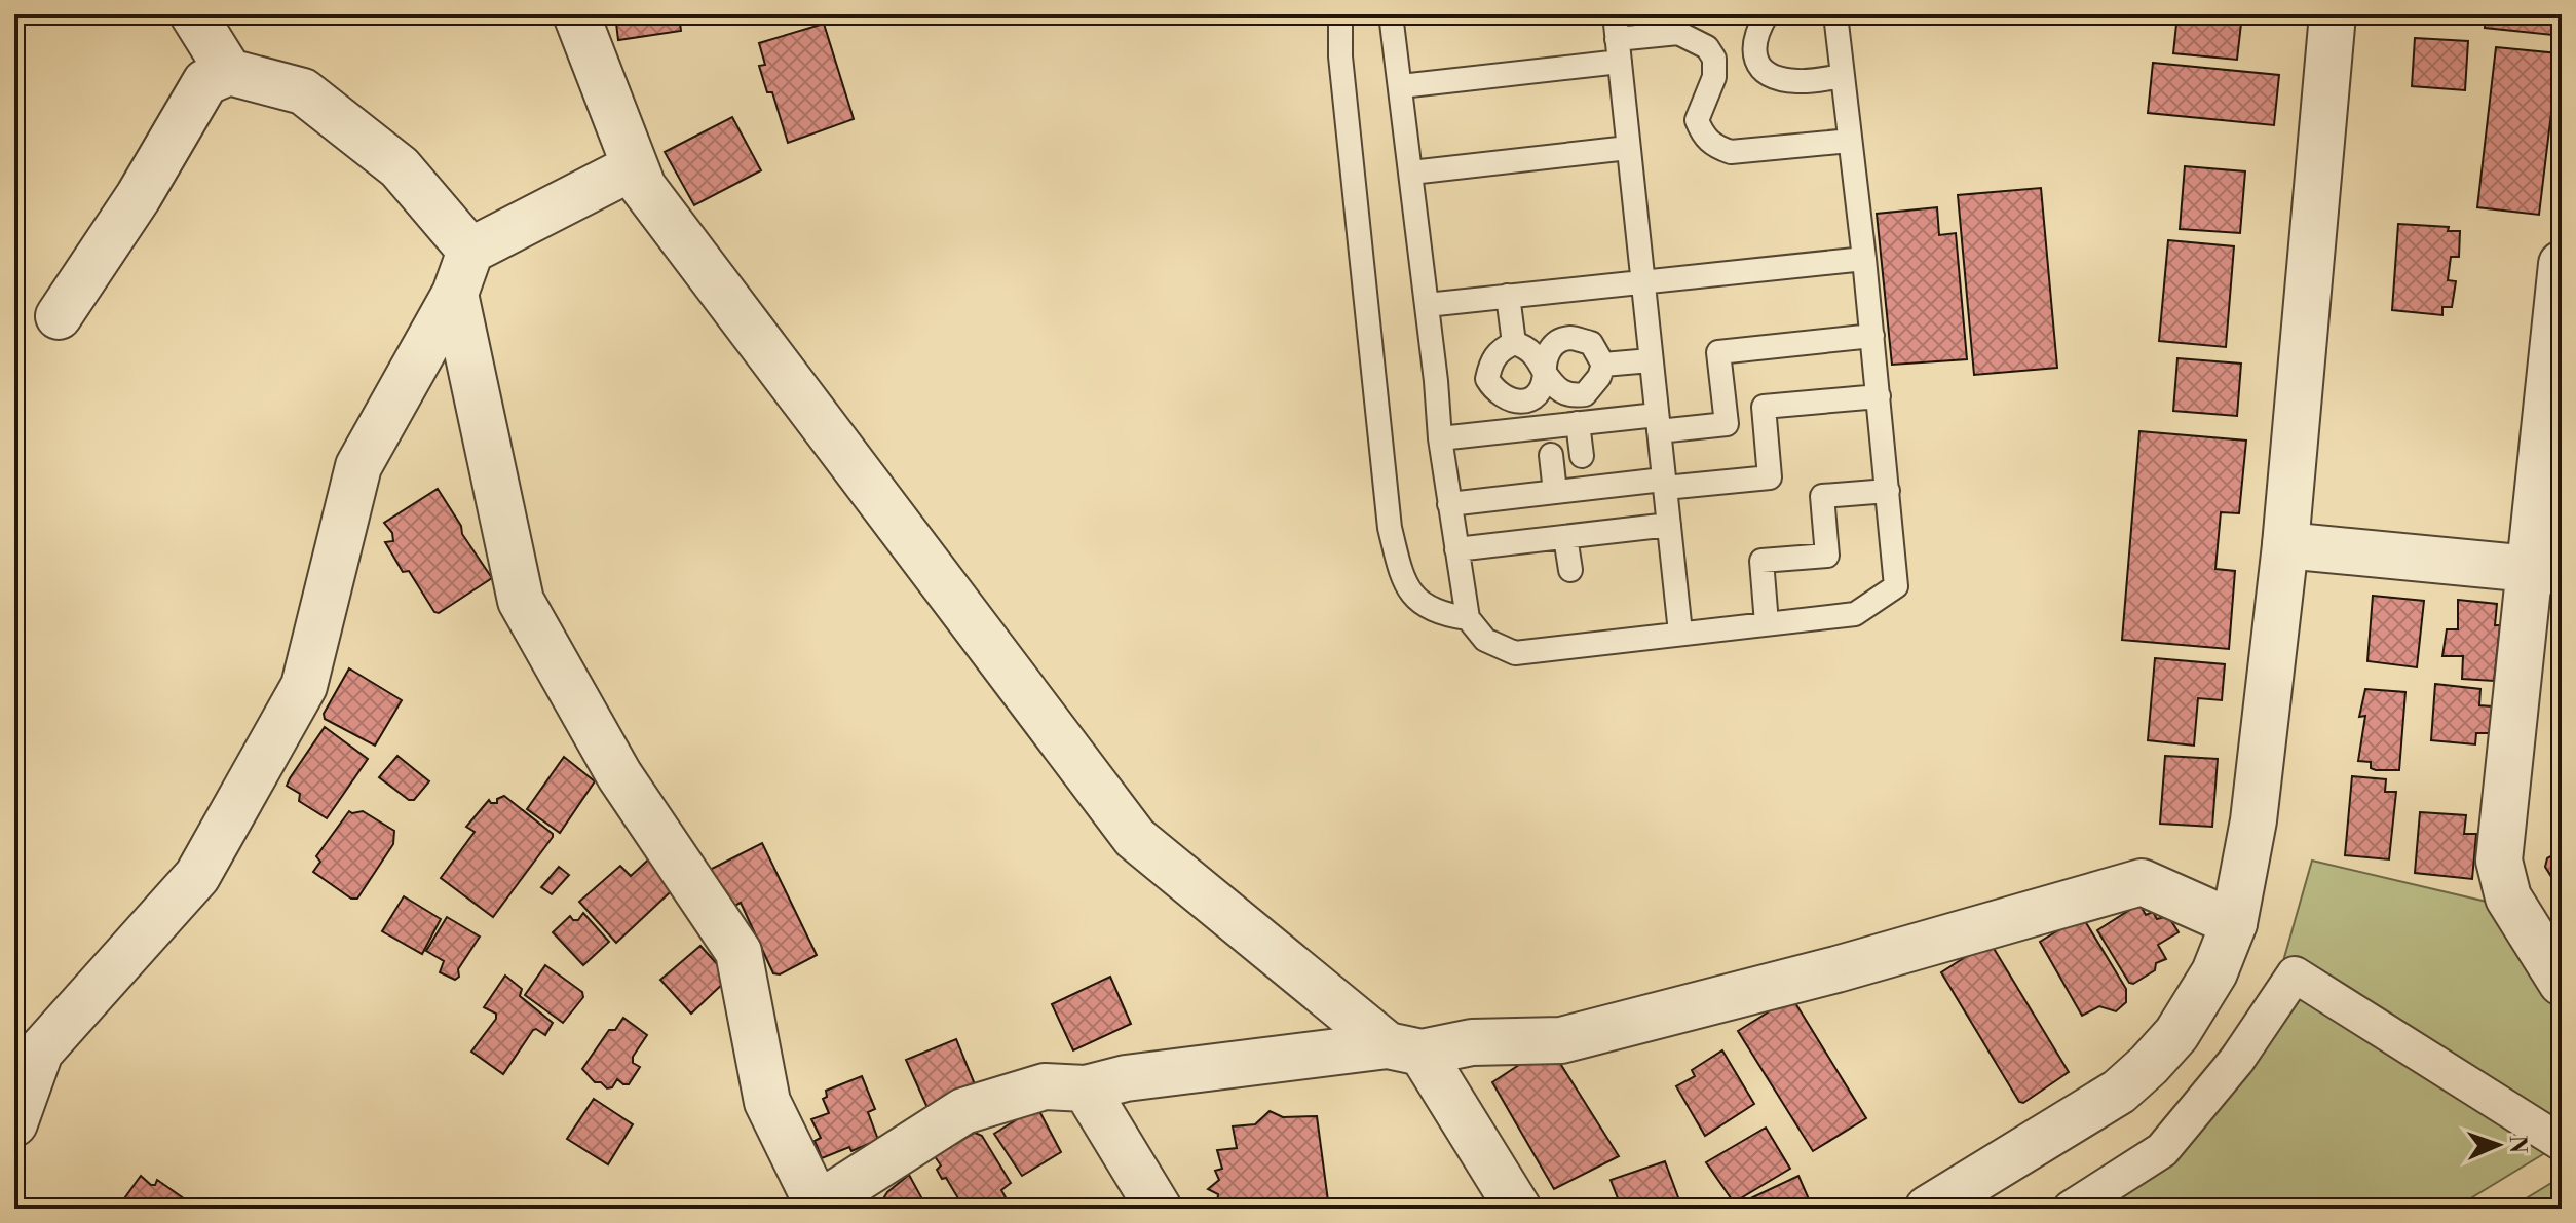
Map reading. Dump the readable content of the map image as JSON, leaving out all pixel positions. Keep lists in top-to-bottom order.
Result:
{
  "north": "right"
}
